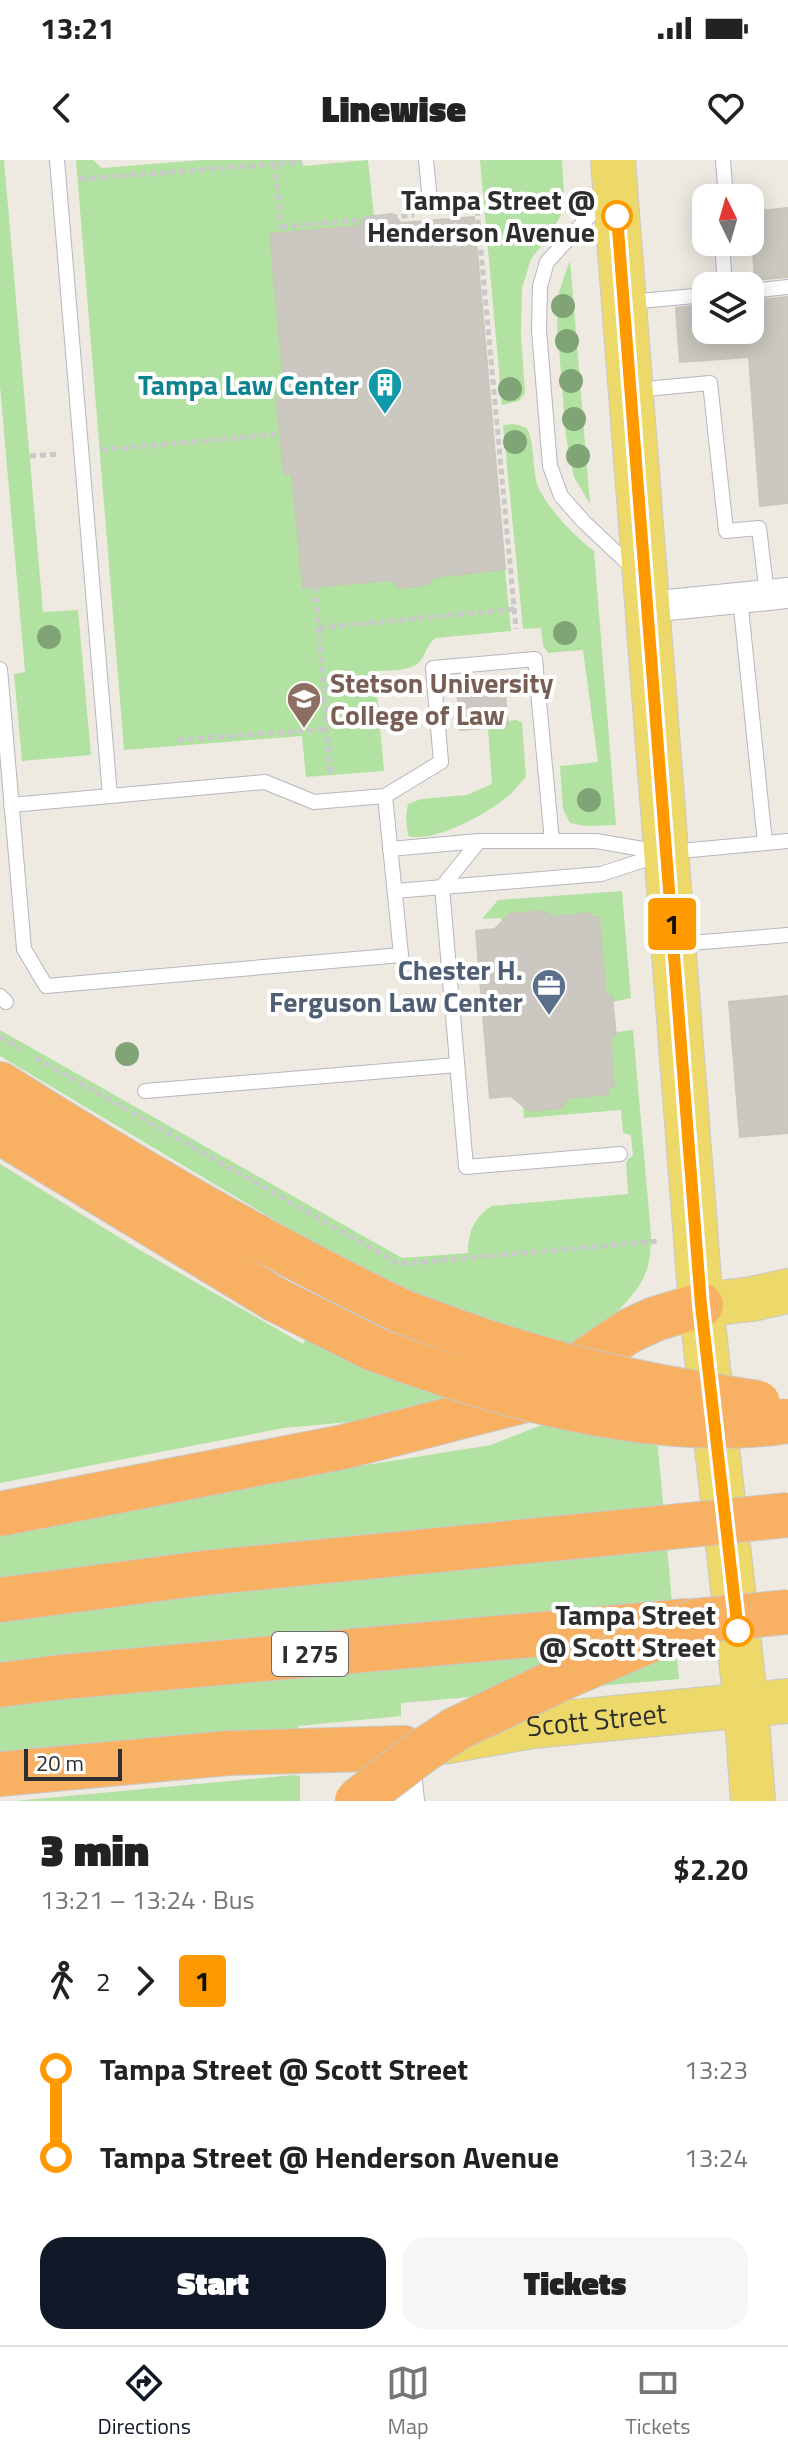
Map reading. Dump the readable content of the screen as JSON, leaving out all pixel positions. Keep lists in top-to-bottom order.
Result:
{
  "streets": {
    "highway": ["I 275"],
    "main road": ["Scott Street"]
  },
  "places": {
    "other": ["Tampa Street @ Henderson Avenue", "Tampa Street @ Scott Street"],
    "building": ["Tampa Law Center"],
    "school or university": ["Stetson University College of Law"],
    "office": ["Chester H. Ferguson Law Center"]
  },
  "lines": ["bus line 1"],
  "scale_bar": "20 m",
  "north": "top",
  "page": {
    "status": "13:21",
    "header": "Linewise",
    "on_map": "1",
    "scale": "20 m",
    "heading": ["3 min", "13:21 – 13:24 · Bus", "$2.20"],
    "legs": ["2", "1"],
    "list": [
      {
        "name": "Tampa Street @ Scott Street",
        "value": "13:23"
      },
      {
        "name": "Tampa Street @ Henderson Avenue",
        "value": "13:24"
      }
    ],
    "buttons": ["Start", "Tickets"],
    "tabs": ["Directions", "Map", "Tickets"]
  }
}
